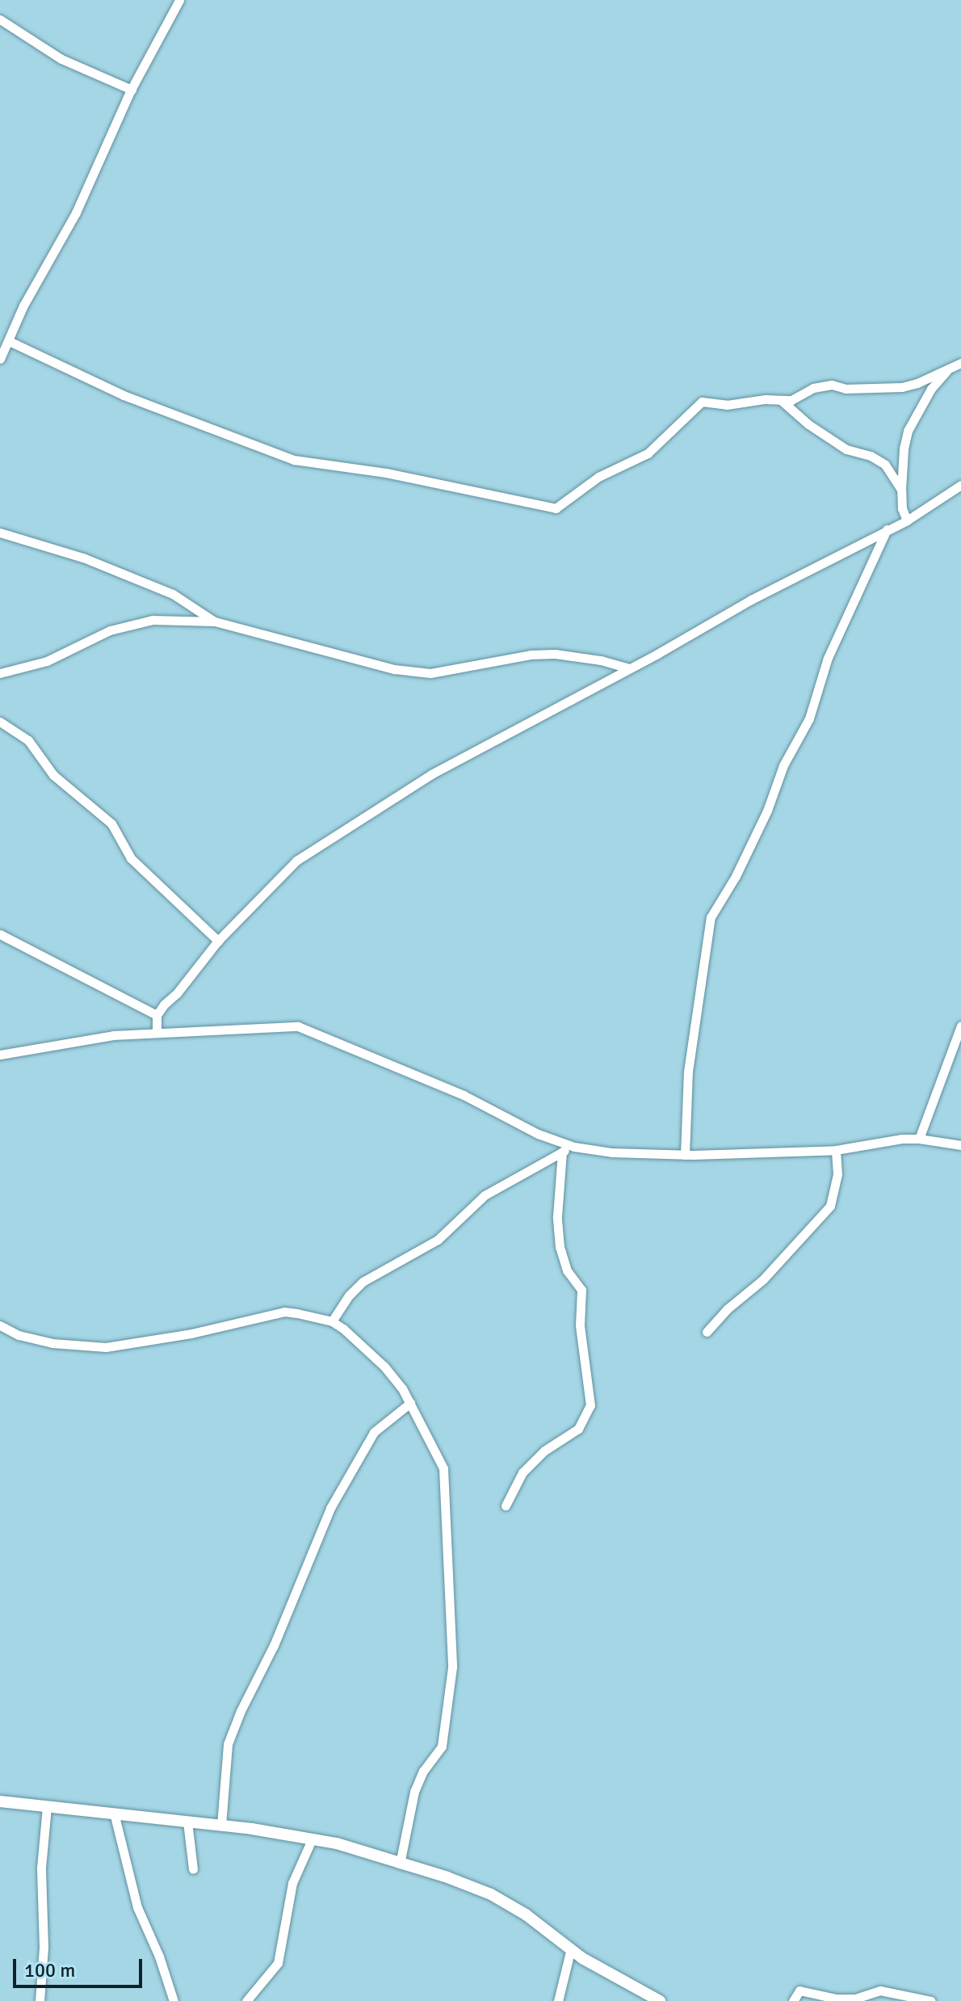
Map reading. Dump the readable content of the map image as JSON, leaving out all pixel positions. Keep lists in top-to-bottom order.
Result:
{
  "scale_bar": "100 m"
}
